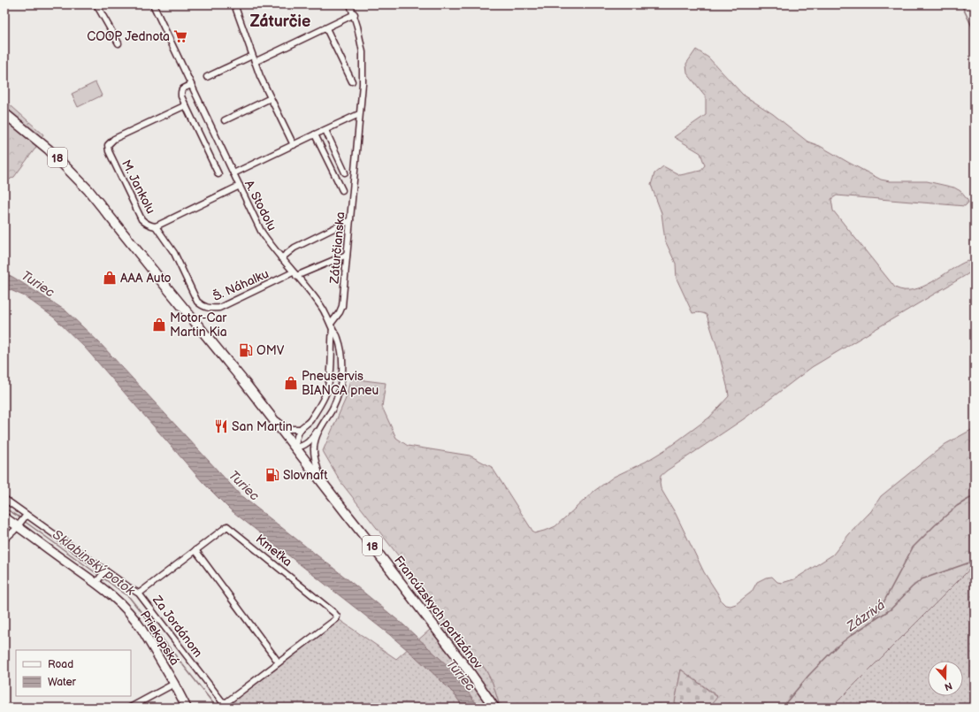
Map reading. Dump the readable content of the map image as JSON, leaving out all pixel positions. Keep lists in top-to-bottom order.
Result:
{
  "streets": {
    "main road": ["18", "Francúzskych partizánov"],
    "street": [
      "M. Jankolu",
      "A. Stodolu",
      "Záturčianska",
      "Š. Náhalku",
      "Kmeťka",
      "Za Jordánom",
      "Priekopská"
    ]
  },
  "crossings": [
    ["M. Jankolu", "A. Stodolu"],
    ["M. Jankolu", "Š. Náhalku"],
    ["A. Stodolu", "Záturčianska"],
    ["A. Stodolu", "Š. Náhalku"],
    ["Kmeťka", "Za Jordánom"]
  ],
  "districts": ["Záturčie"],
  "water": ["Turiec", "Sklabinský potok", "Zázrivá"],
  "places": {
    "supermarket": ["COOP Jednota"],
    "shop": ["AAA Auto", "Motor-Car Martin Kia", "Pneuservis BIANCA pneu"],
    "fuel station": ["OMV", "Slovnaft"],
    "restaurant": ["San Martin"]
  },
  "legend": ["Road", "Water"],
  "north": "bottom"
}
